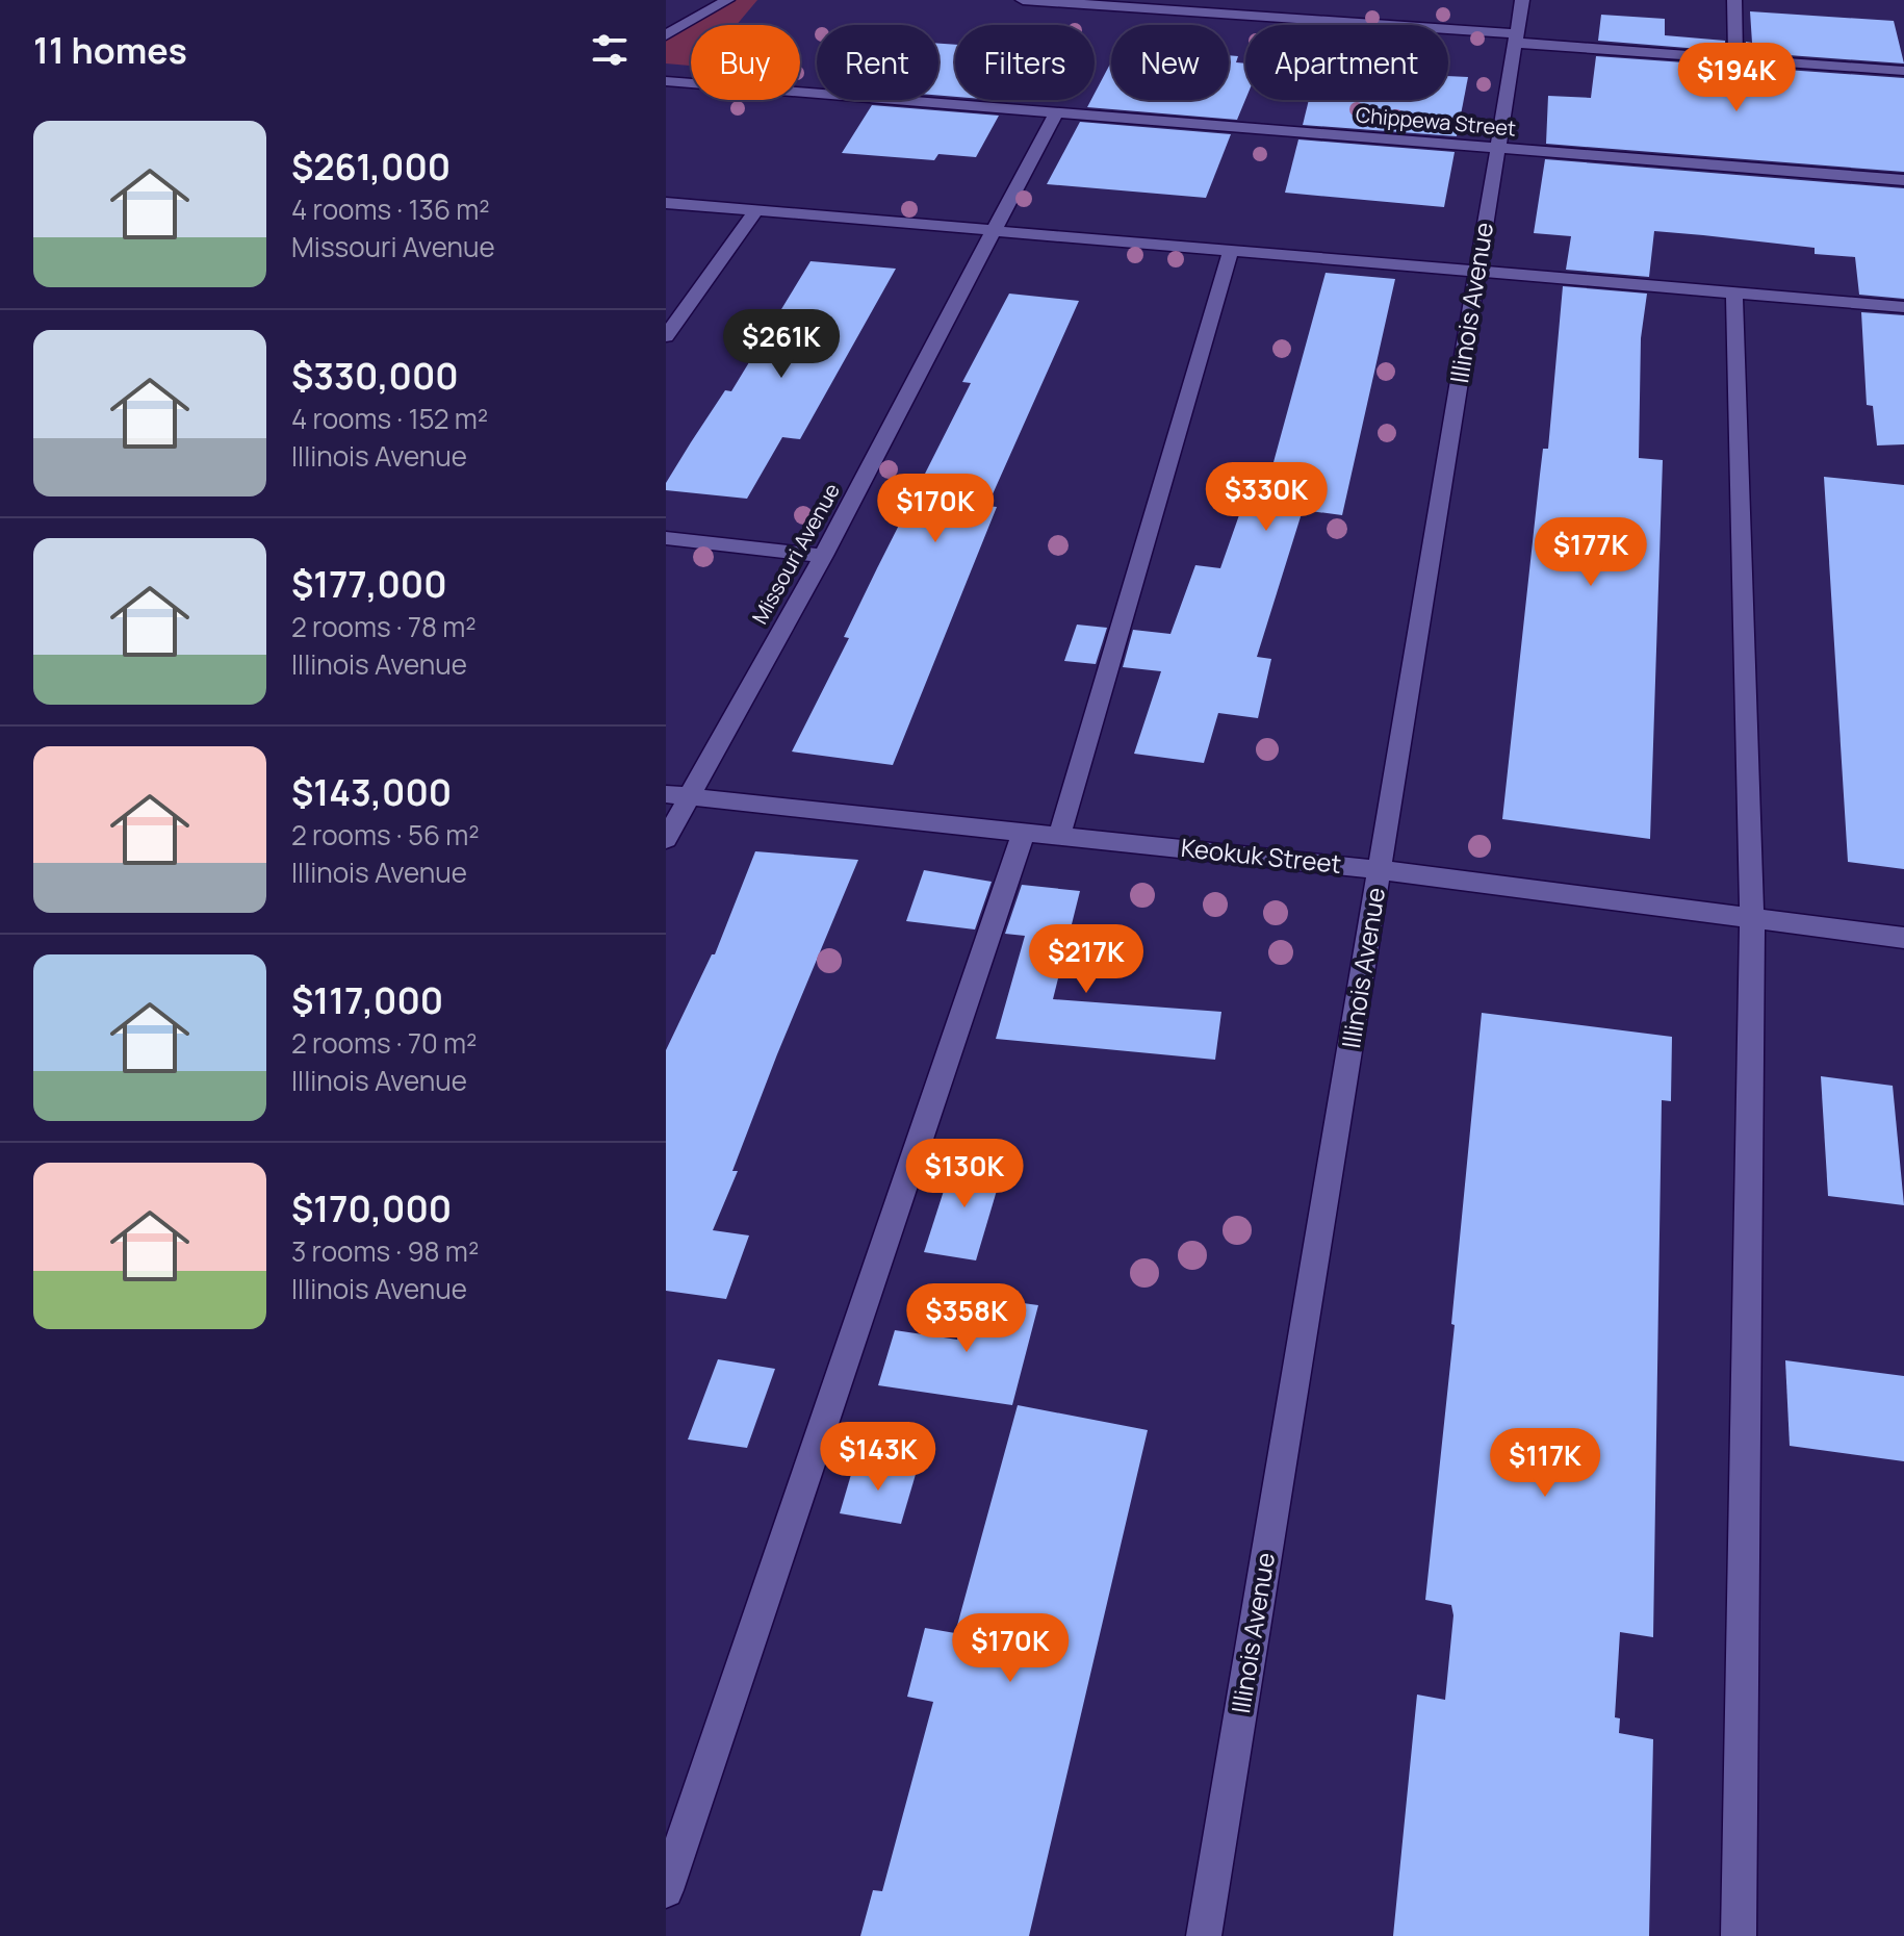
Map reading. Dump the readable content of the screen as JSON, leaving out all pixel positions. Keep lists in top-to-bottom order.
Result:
{
  "streets": {
    "street": [
      "Chippewa Street",
      "Illinois Avenue",
      "Missouri Avenue",
      "Keokuk Street"
    ]
  },
  "crossings": [
    ["Chippewa Street", "Illinois Avenue"],
    ["Chippewa Street", "Missouri Avenue"],
    ["Illinois Avenue", "Keokuk Street"],
    ["Missouri Avenue", "Keokuk Street"]
  ],
  "page": {
    "heading": "11 homes",
    "chip": [
      "Buy",
      "Rent",
      "Filters",
      "New",
      "Apartment"
    ],
    "price": [
      "$194K",
      "$261K",
      "$330K",
      "$170K",
      "$177K",
      "$217K",
      "$130K",
      "$358K",
      "$143K",
      "$117K",
      "$170K"
    ],
    "list": [
      {
        "name": "$261,000",
        "note": "4 rooms · 136 m² · Missouri Avenue"
      },
      {
        "name": "$330,000",
        "note": "4 rooms · 152 m² · Illinois Avenue"
      },
      {
        "name": "$177,000",
        "note": "2 rooms · 78 m² · Illinois Avenue"
      },
      {
        "name": "$143,000",
        "note": "2 rooms · 56 m² · Illinois Avenue"
      },
      {
        "name": "$117,000",
        "note": "2 rooms · 70 m² · Illinois Avenue"
      },
      {
        "name": "$170,000",
        "note": "3 rooms · 98 m² · Illinois Avenue"
      }
    ]
  }
}
